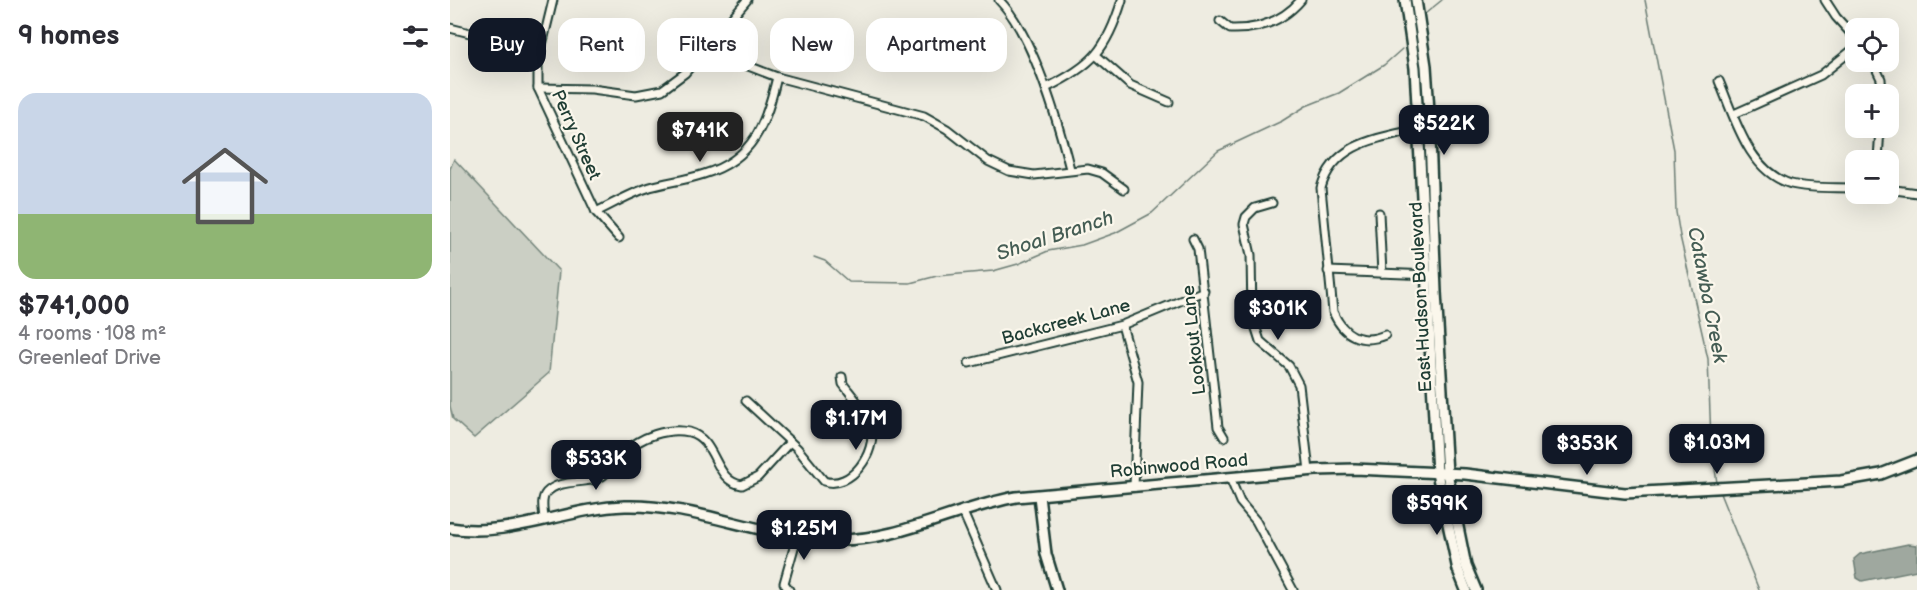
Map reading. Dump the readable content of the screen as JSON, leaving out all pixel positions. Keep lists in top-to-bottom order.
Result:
{
  "streets": {
    "main road": ["East Hudson Boulevard", "Robinwood Road"],
    "street": ["Perry Street", "Backcreek Lane", "Lookout Lane"]
  },
  "crossings": [
    ["East Hudson Boulevard", "Robinwood Road"],
    ["Backcreek Lane", "Lookout Lane"]
  ],
  "water": ["Shoal Branch", "Catawba Creek"],
  "page": {
    "heading": "9 homes",
    "map_buttons": ["+", "−"],
    "chip": [
      "Buy",
      "Rent",
      "Filters",
      "New",
      "Apartment"
    ],
    "list": [
      {
        "name": "$741,000",
        "note": "4 rooms · 108 m² · Greenleaf Drive"
      }
    ],
    "price": [
      "$522K",
      "$741K",
      "$301K",
      "$1.17M",
      "$1.03M",
      "$353K",
      "$533K",
      "$599K",
      "$1.25M"
    ]
  }
}
